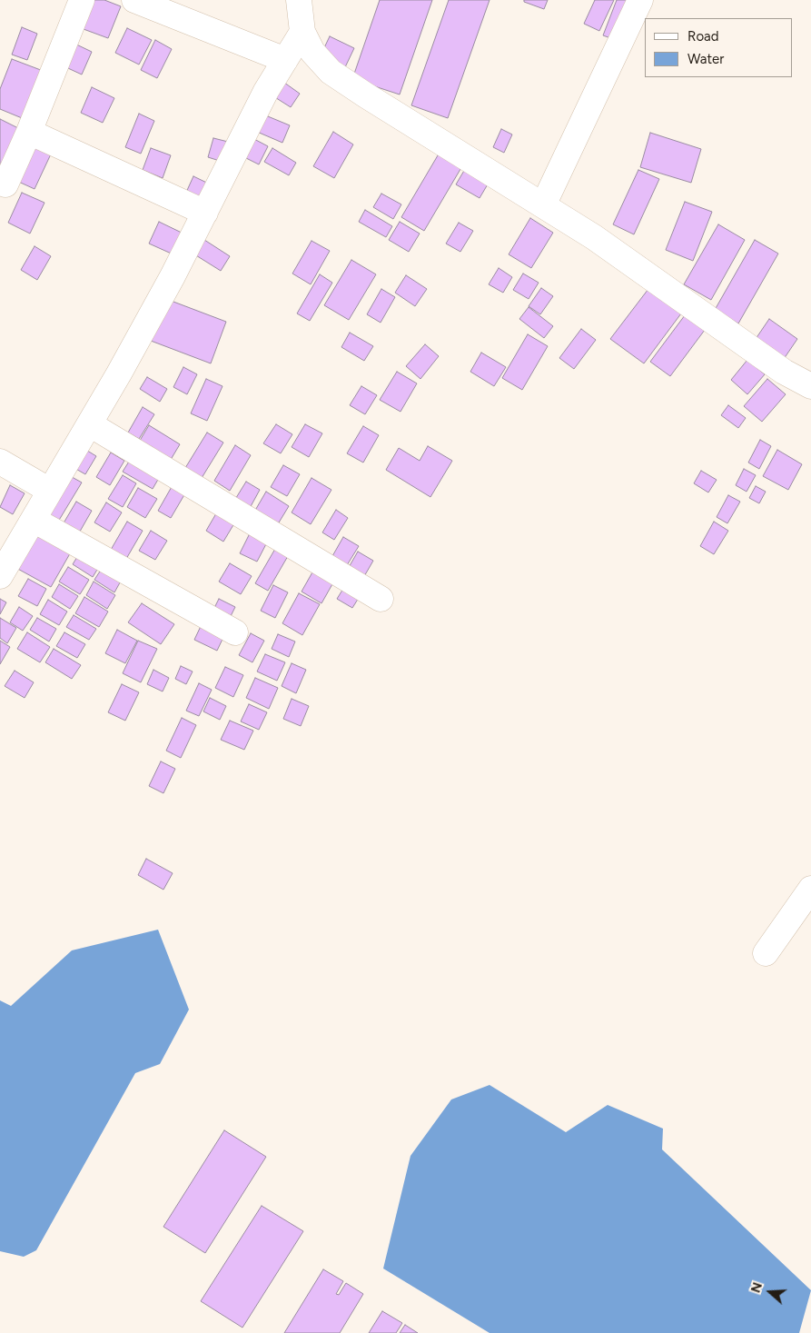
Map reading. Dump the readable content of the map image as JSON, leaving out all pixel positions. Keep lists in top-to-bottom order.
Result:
{
  "legend": ["Road", "Water"],
  "north": "left"
}
